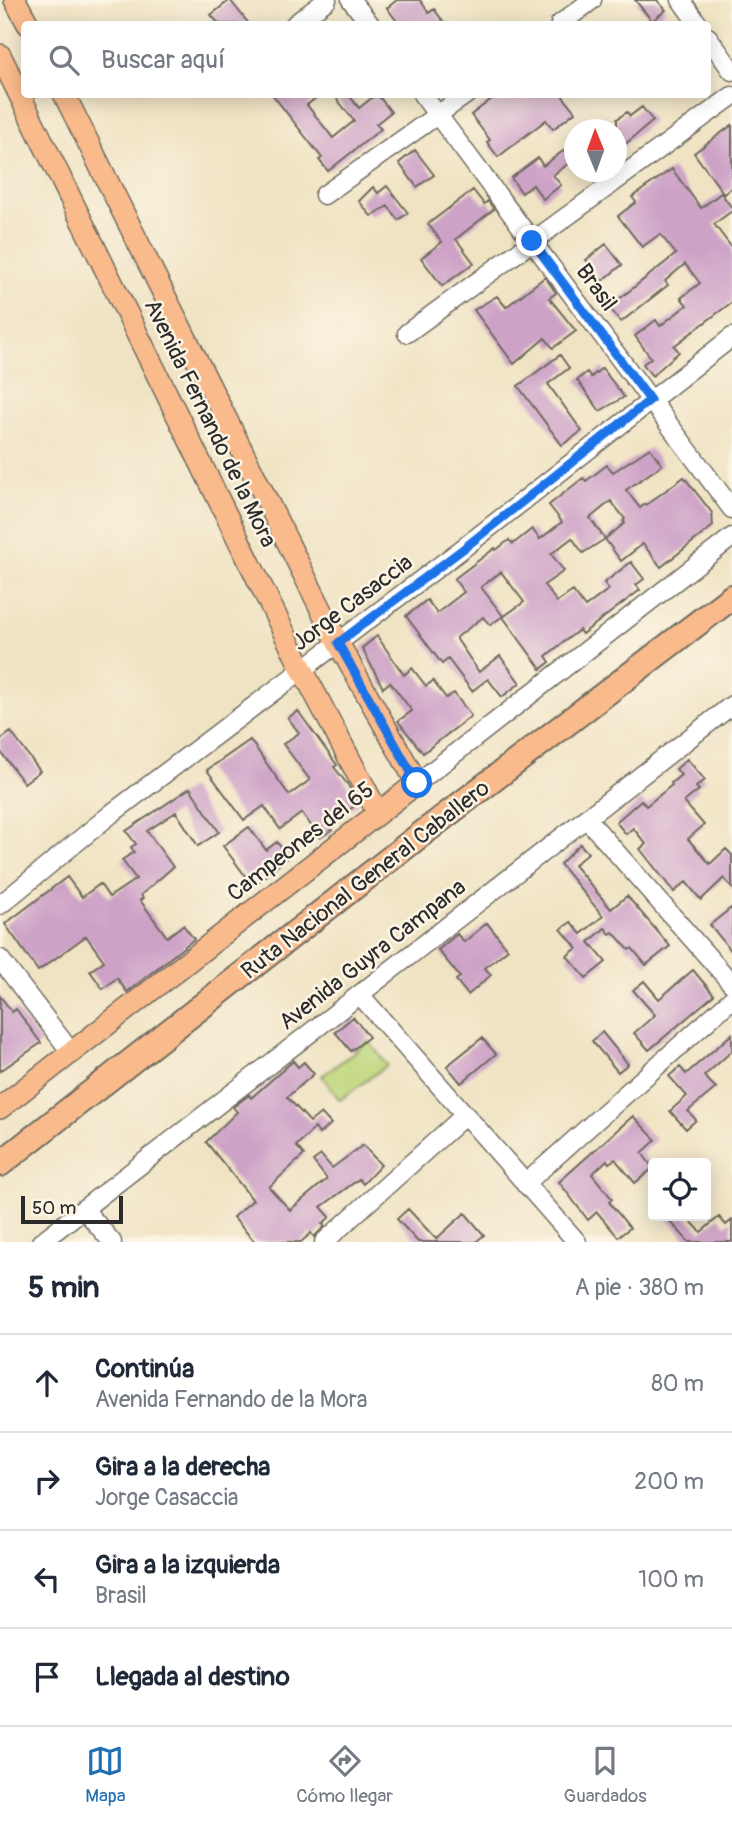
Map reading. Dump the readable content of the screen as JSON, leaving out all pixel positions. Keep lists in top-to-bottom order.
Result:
{
  "streets": {
    "highway": ["Ruta Nacional General Caballero"],
    "main road": ["Avenida Fernando de la Mora", "Campeones del 65"],
    "street": ["Brasil", "Jorge Casaccia", "Avenida Guyra Campana"]
  },
  "crossings": [
    ["Brasil", "Jorge Casaccia"],
    ["Avenida Fernando de la Mora", "Jorge Casaccia"],
    ["Avenida Fernando de la Mora", "Campeones del 65"]
  ],
  "scale_bar": "50 m",
  "north": "top",
  "page": {
    "search": "Buscar aquí",
    "scale": "50 m",
    "heading": ["5 min", "A pie · 380 m"],
    "list": [
      ["Continúa", "Avenida Fernando de la Mora", "80 m"],
      ["Gira a la derecha", "Jorge Casaccia", "200 m"],
      ["Gira a la izquierda", "Brasil", "100 m"],
      "Llegada al destino"
    ],
    "nav": ["Mapa", "Cómo llegar", "Guardados"]
  }
}
